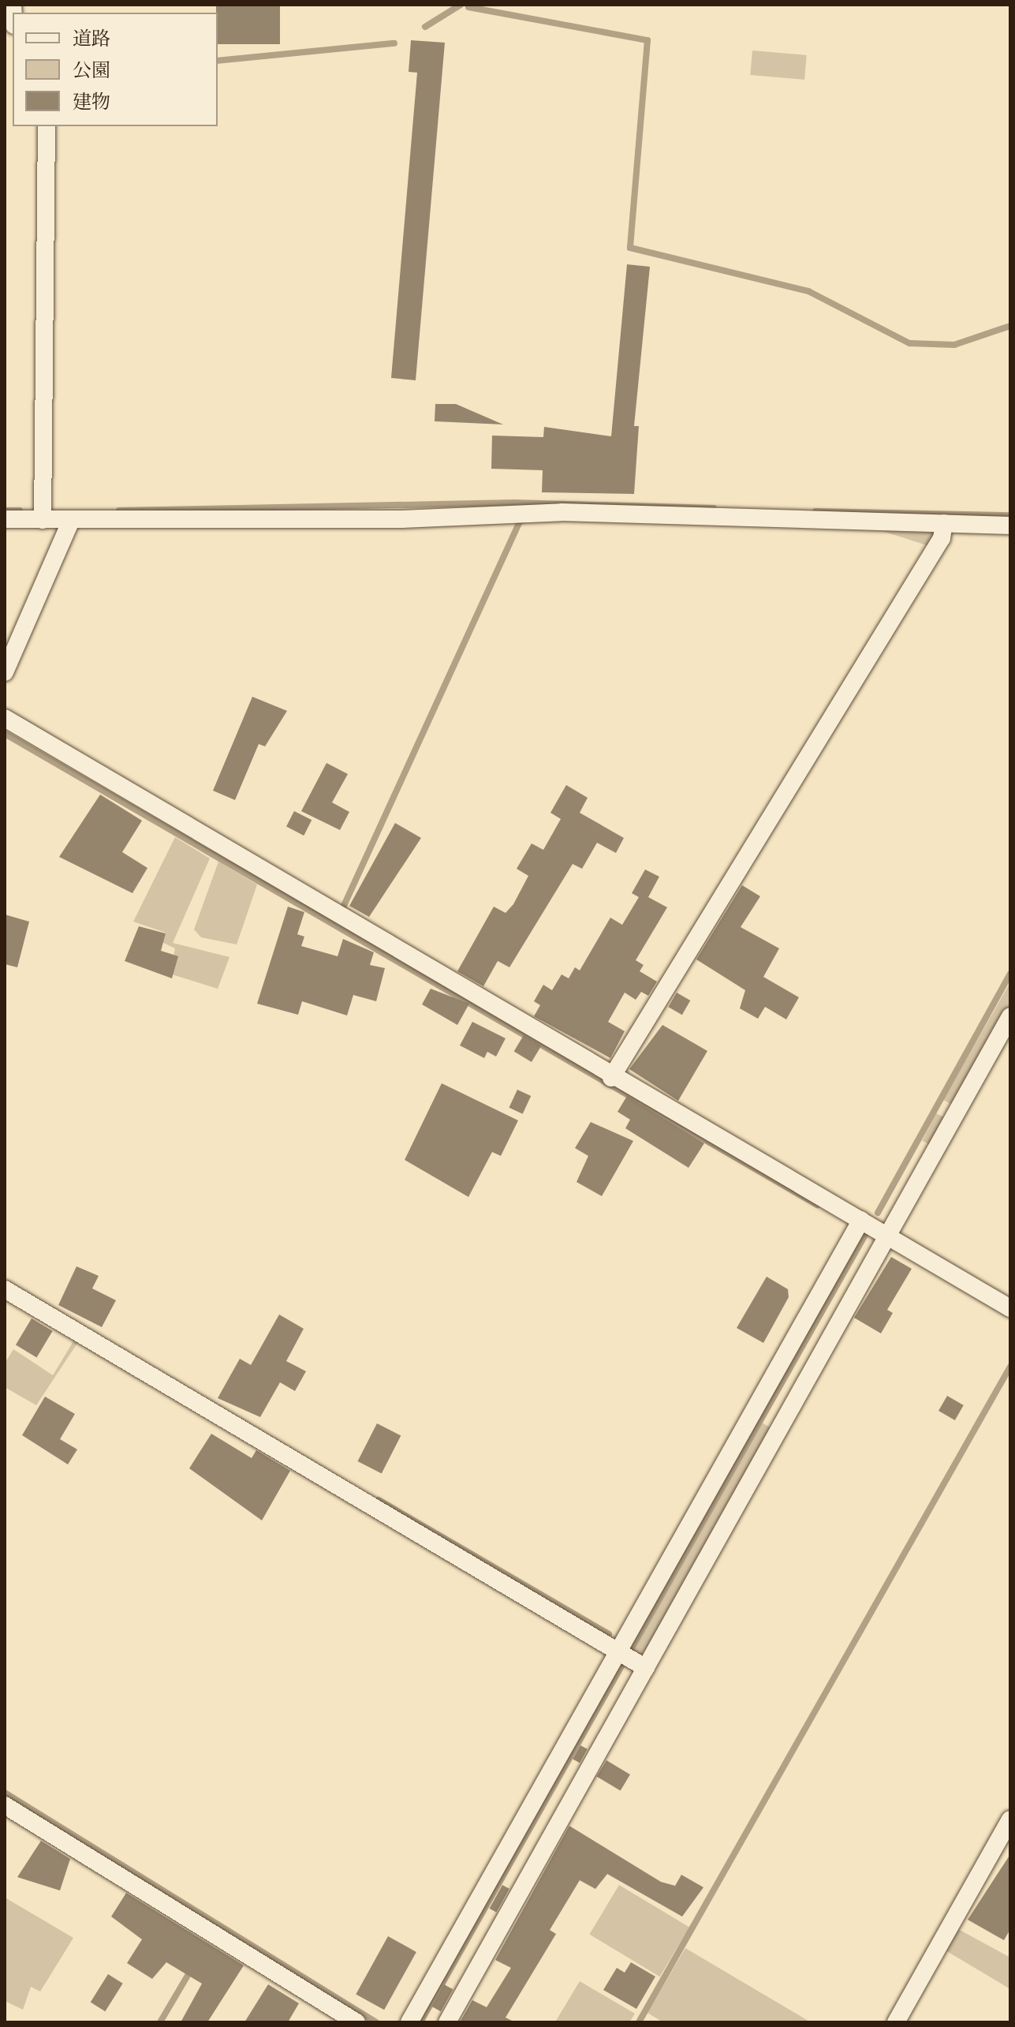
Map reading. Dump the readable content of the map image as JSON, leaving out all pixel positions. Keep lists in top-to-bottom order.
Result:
{
  "legend": ["道路", "公園", "建物"]
}
